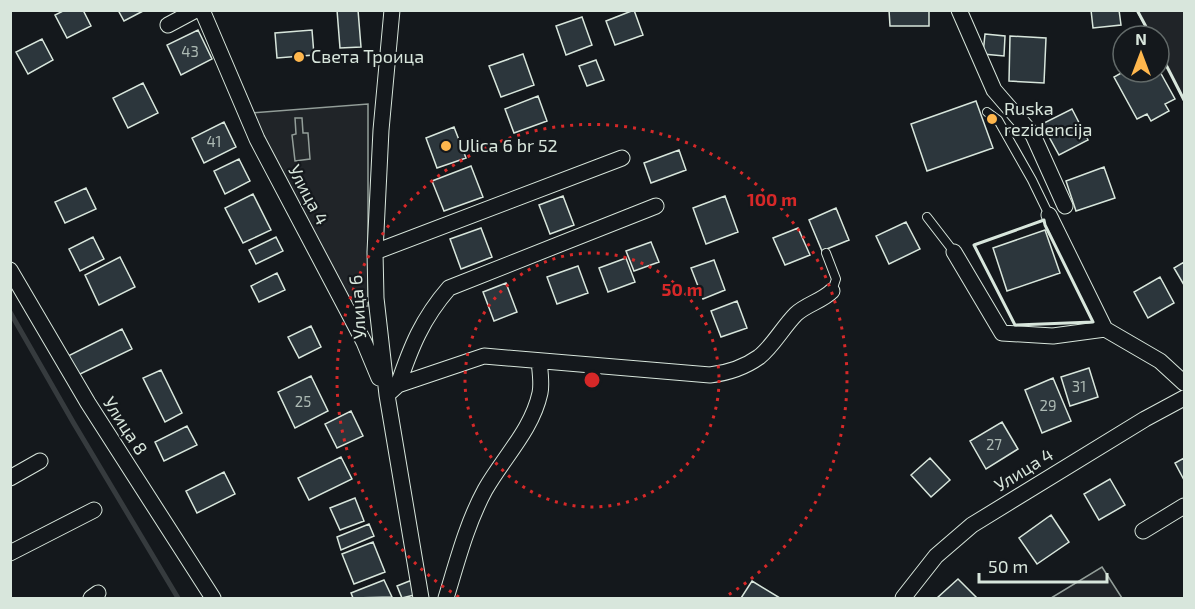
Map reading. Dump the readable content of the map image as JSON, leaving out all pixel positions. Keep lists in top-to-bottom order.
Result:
{
  "streets": {
    "street": ["Улица 4", "Улица 6", "Улица 8"]
  },
  "crossings": [
    ["Улица 4", "Улица 6"]
  ],
  "places": ["Света Троица", "Ruska rezidencija", "Ulica 6 br 52"],
  "house_numbers": [
    "43",
    "41",
    "31",
    "25",
    "29",
    "27"
  ],
  "scale_bar": "50 m",
  "north": "top",
  "rings": ["100 m", "50 m"]
}
